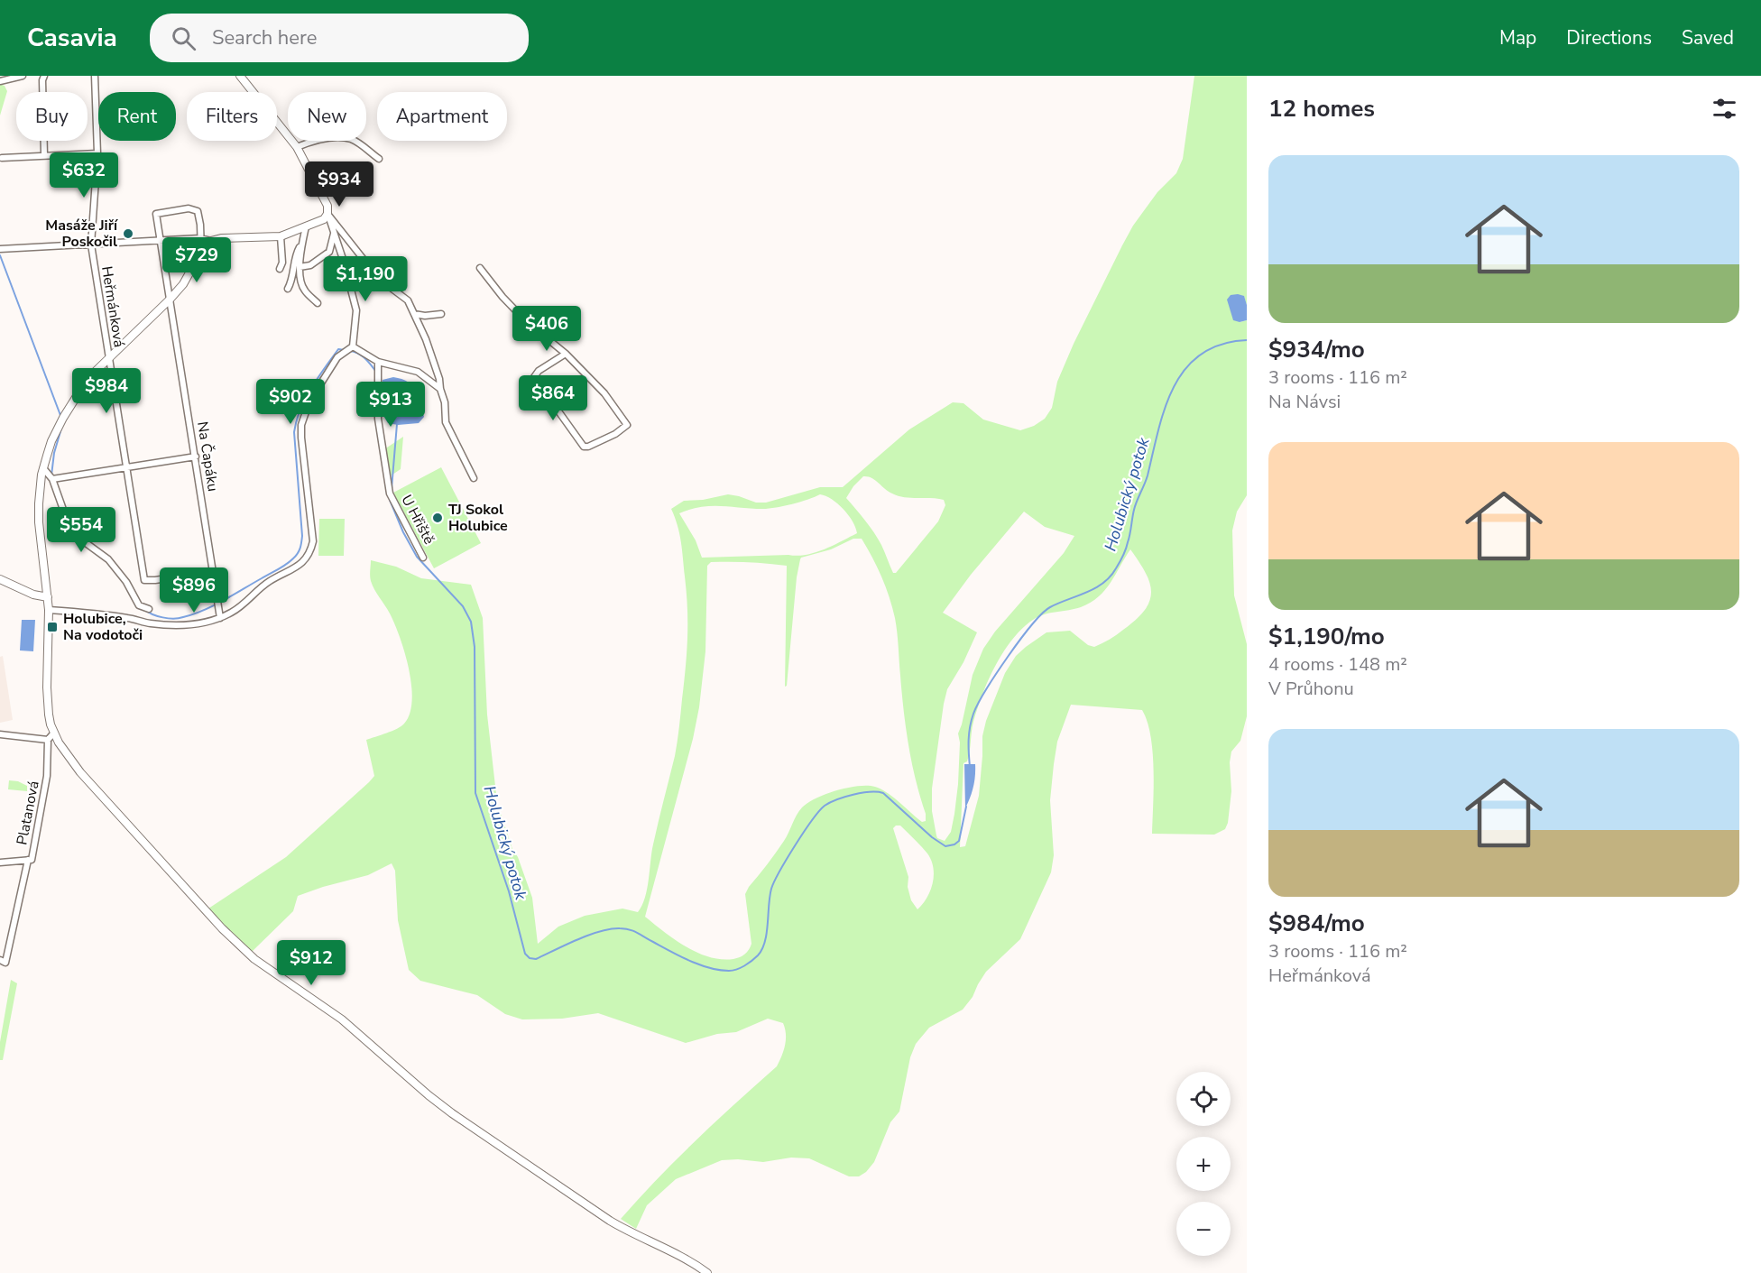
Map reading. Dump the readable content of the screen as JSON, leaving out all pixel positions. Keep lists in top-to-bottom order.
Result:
{
  "streets": {
    "street": [
      "Heřmánková",
      "Na Čapáku",
      "U Hřiště",
      "Platanová"
    ]
  },
  "crossings": [
    ["Heřmánková", "Na Čapáku"]
  ],
  "water": ["Holubický potok"],
  "places": {
    "other": ["Masáže Jiří Poskočil", "TJ Sokol Holubice"],
    "transit": ["Holubice, Na vodotoči"]
  },
  "page": {
    "header": "Casavia",
    "search": "Search here",
    "nav": ["Map", "Directions", "Saved"],
    "heading": "12 homes",
    "chip": [
      "Buy",
      "Rent",
      "Filters",
      "New",
      "Apartment"
    ],
    "list": [
      {
        "name": "$934/mo",
        "note": "3 rooms · 116 m² · Na Návsi"
      },
      {
        "name": "$1,190/mo",
        "note": "4 rooms · 148 m² · V Průhonu"
      },
      {
        "name": "$984/mo",
        "note": "3 rooms · 116 m² · Heřmánková"
      }
    ],
    "price": [
      "$632",
      "$934",
      "$729",
      "$1,190",
      "$406",
      "$984",
      "$864",
      "$902",
      "$913",
      "$554",
      "$896",
      "$912"
    ],
    "map_buttons": ["+", "−"]
  }
}
